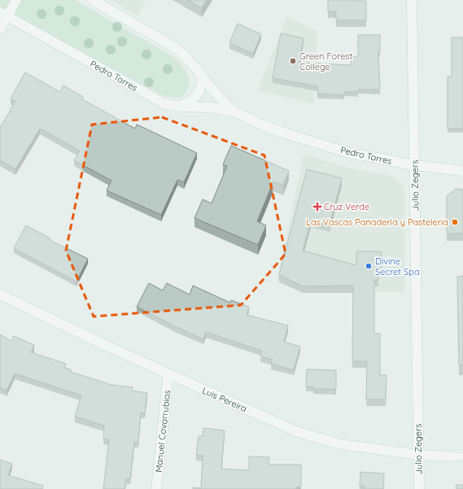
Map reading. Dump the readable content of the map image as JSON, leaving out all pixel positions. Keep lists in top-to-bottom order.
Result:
{
  "streets": {
    "street": [
      "Pedro Torres",
      "Julio Zegers",
      "Luis Pereira",
      "Manuel Covarrubias"
    ]
  },
  "crossings": [
    ["Pedro Torres", "Julio Zegers"],
    ["Julio Zegers", "Luis Pereira"],
    ["Luis Pereira", "Manuel Covarrubias"]
  ],
  "places": {
    "other": ["Green Forest College", "Las Vascas Panaderia y Pasteleria", "Divine Secret Spa"],
    "health": ["Cruz Verde"]
  }
}
